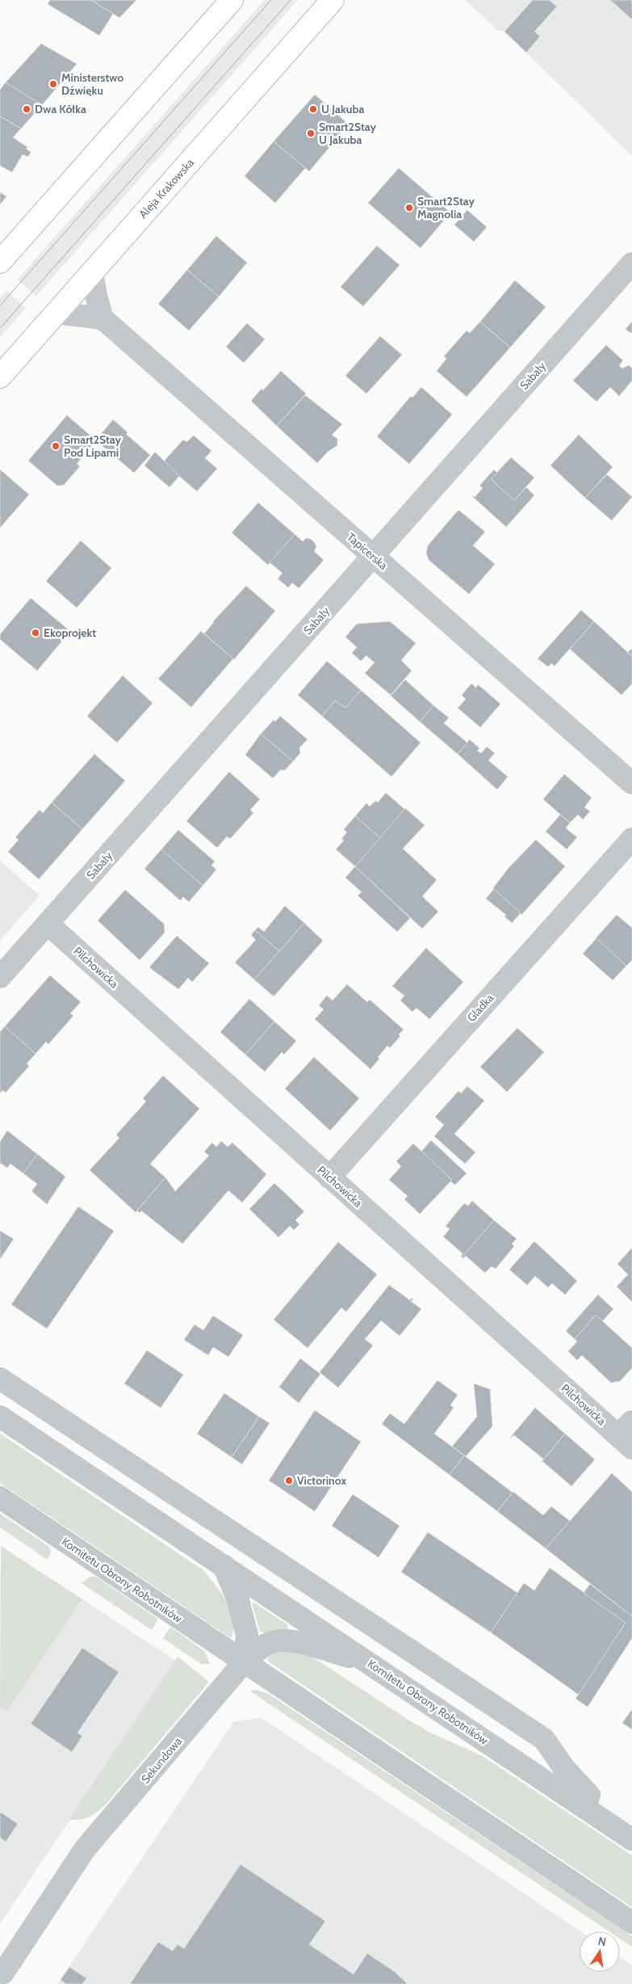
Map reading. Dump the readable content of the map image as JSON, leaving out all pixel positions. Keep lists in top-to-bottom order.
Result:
{
  "streets": {
    "main road": ["Aleja Krakowska"],
    "street": [
      "Sabały",
      "Tapicerska",
      "Pilchowicka",
      "Gładka",
      "Komitetu Obrony Robotników",
      "Sekundowa"
    ]
  },
  "crossings": [
    ["Sabały", "Tapicerska"],
    ["Sabały", "Pilchowicka"],
    ["Pilchowicka", "Gładka"],
    ["Komitetu Obrony Robotników", "Sekundowa"]
  ],
  "places": [
    "Ministerstwo Dźwięku",
    "Dwa Kółka",
    "U Jakuba",
    "Smart2Stay U Jakuba",
    "Smart2Stay Magnolia",
    "Smart2Stay Pod Lipami",
    "Ekoprojekt",
    "Victorinox"
  ],
  "north": "top"
}
